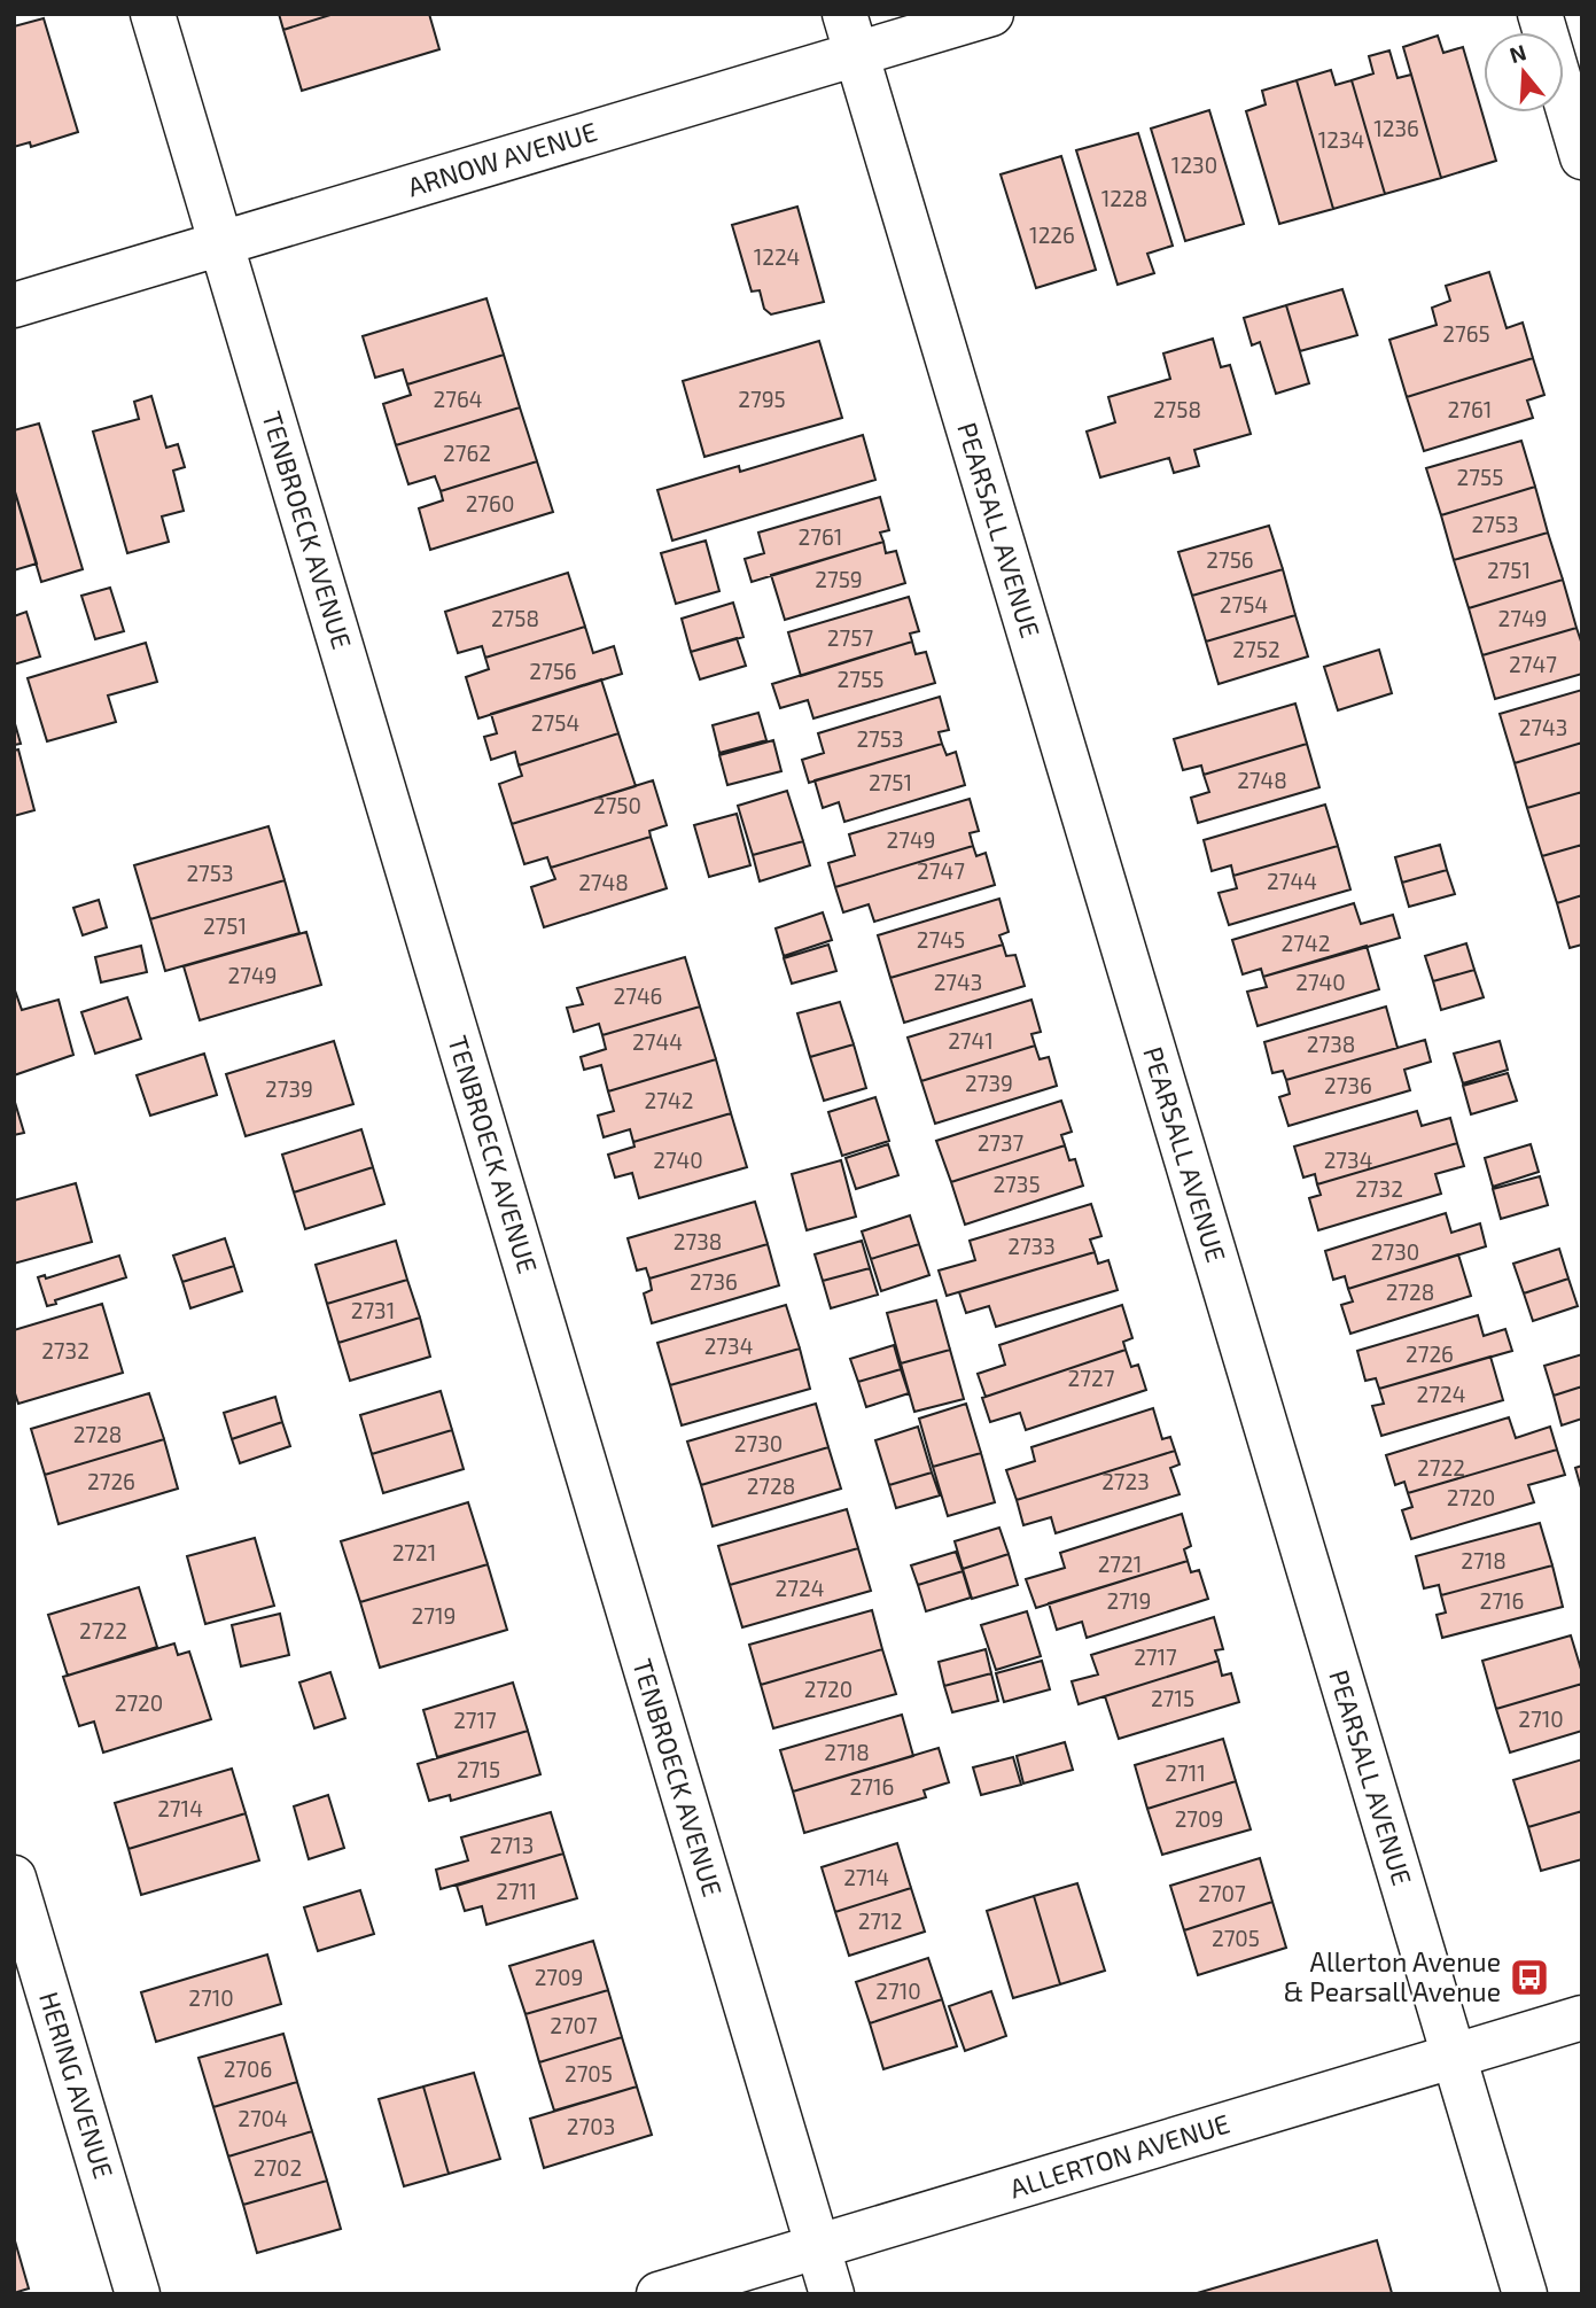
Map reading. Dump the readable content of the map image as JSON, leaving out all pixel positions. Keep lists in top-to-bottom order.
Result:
{
  "streets": {
    "street": [
      "ARNOW AVENUE",
      "TENBROECK AVENUE",
      "PEARSALL AVENUE",
      "HERING AVENUE",
      "ALLERTON AVENUE"
    ]
  },
  "crossings": [
    ["ARNOW AVENUE", "TENBROECK AVENUE"],
    ["ARNOW AVENUE", "PEARSALL AVENUE"],
    ["TENBROECK AVENUE", "ALLERTON AVENUE"],
    ["PEARSALL AVENUE", "ALLERTON AVENUE"]
  ],
  "places": {
    "bus stop": ["Allerton Avenue & Pearsall Avenue"]
  },
  "house_numbers": [
    "1236",
    "1234",
    "1230",
    "1228",
    "1226",
    "1224",
    "2765",
    "2764",
    "2795",
    "2758",
    "2761",
    "2762",
    "2755",
    "2760",
    "2753",
    "2761",
    "2756",
    "2751",
    "2759",
    "2754",
    "2758",
    "2749",
    "2757",
    "2752",
    "2747",
    "2756",
    "2755",
    "2754",
    "2743",
    "2753",
    "2748",
    "2751",
    "2750",
    "2749",
    "2747",
    "2753",
    "2744",
    "2748",
    "2751",
    "2745",
    "2742",
    "2749",
    "2743",
    "2740",
    "2746",
    "2741",
    "2744",
    "2738",
    "2739",
    "2736",
    "2739",
    "2742",
    "2737",
    "2740",
    "2734",
    "2735",
    "2732",
    "2738",
    "2733",
    "2730",
    "2736",
    "2728",
    "2731",
    "2734",
    "2732",
    "2726",
    "2727",
    "2724",
    "2728",
    "2730",
    "2722",
    "2726",
    "2723",
    "2728",
    "2720",
    "2721",
    "2718",
    "2721",
    "2724",
    "2719",
    "2716",
    "2719",
    "2722",
    "2717",
    "2720",
    "2715",
    "2720",
    "2710",
    "2717",
    "2718",
    "2715",
    "2711",
    "2716",
    "2714",
    "2709",
    "2713",
    "2714",
    "2711",
    "2707",
    "2712",
    "2705",
    "2709",
    "2710",
    "2710",
    "2707",
    "2706",
    "2705",
    "2704",
    "2703",
    "2702"
  ],
  "north": "top"
}
